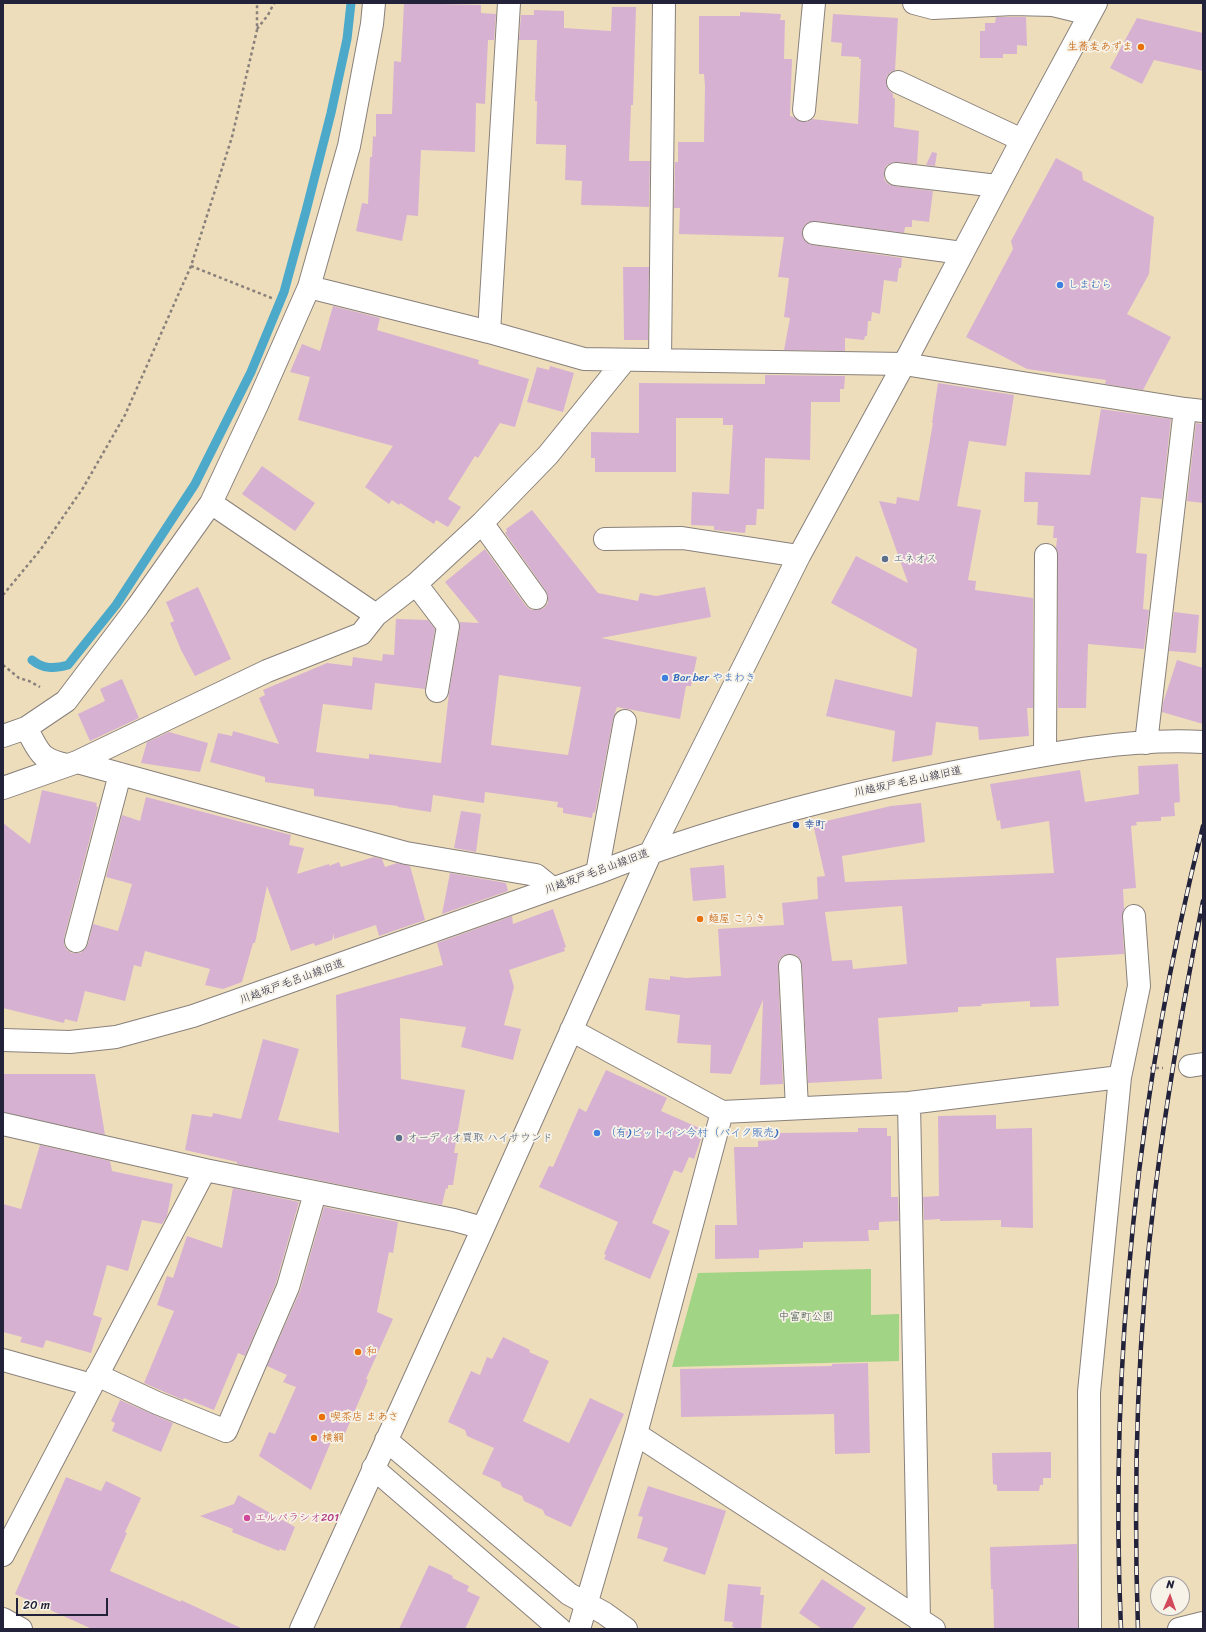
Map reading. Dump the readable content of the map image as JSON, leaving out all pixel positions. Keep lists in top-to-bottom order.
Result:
{
  "streets": {
    "street": ["川越坂戸毛呂山線旧道"]
  },
  "parks": ["中富町公園"],
  "places": [
    "生蕎麦あずま",
    "しまむら",
    "エネオス",
    "Bar ber やまわき",
    "幸町",
    "麺屋 こうき",
    "（有)ピットイン今村（バイク販売)",
    "オーディオ買取 ハイサウンド",
    "和",
    "喫茶店 まあさ",
    "横綱",
    "エルパラシオ201"
  ],
  "scale_bar": "20 m",
  "north": "top"
}
